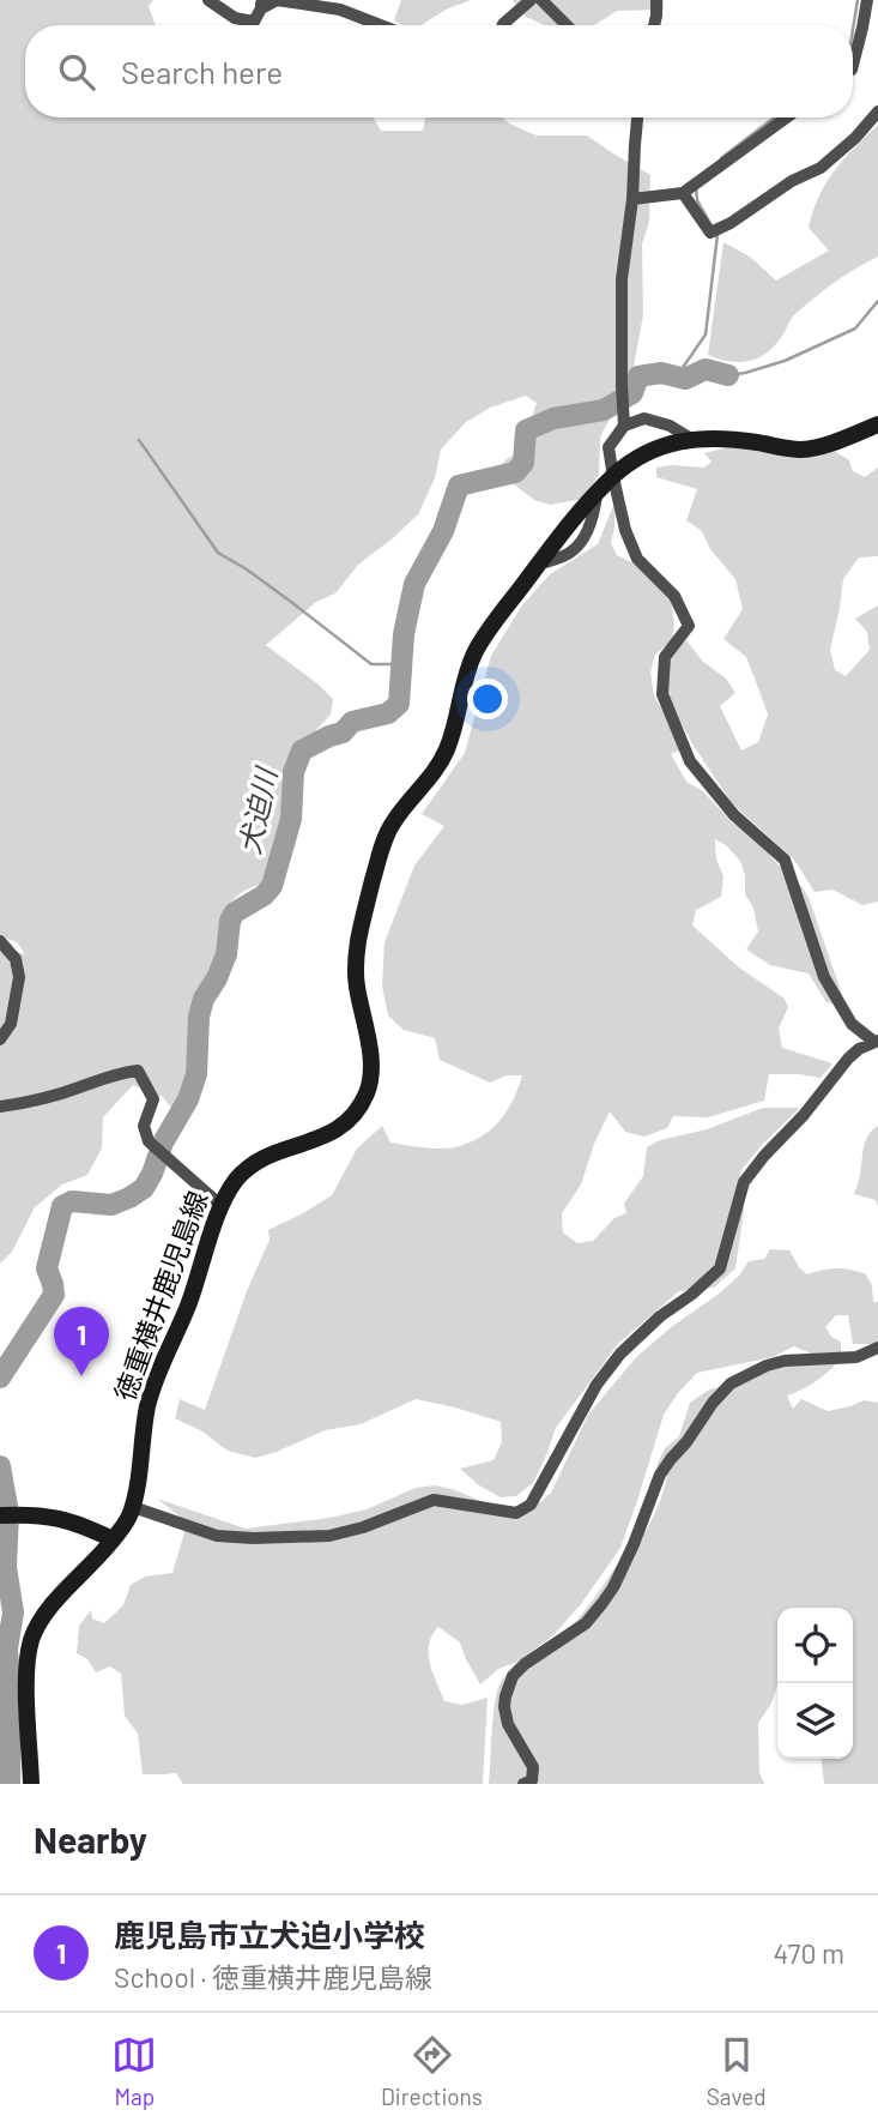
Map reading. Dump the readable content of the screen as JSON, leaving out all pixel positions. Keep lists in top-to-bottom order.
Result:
{
  "streets": {
    "main road": ["徳重横井鹿児島線"]
  },
  "water": ["犬迫川"],
  "page": {
    "search": "Search here",
    "pins": "1",
    "heading": "Nearby",
    "list": [
      {
        "mark": "1",
        "name": "鹿児島市立犬迫小学校",
        "note": "School · 徳重横井鹿児島線",
        "value": "470 m"
      }
    ],
    "nav": ["Map", "Directions", "Saved"]
  }
}
